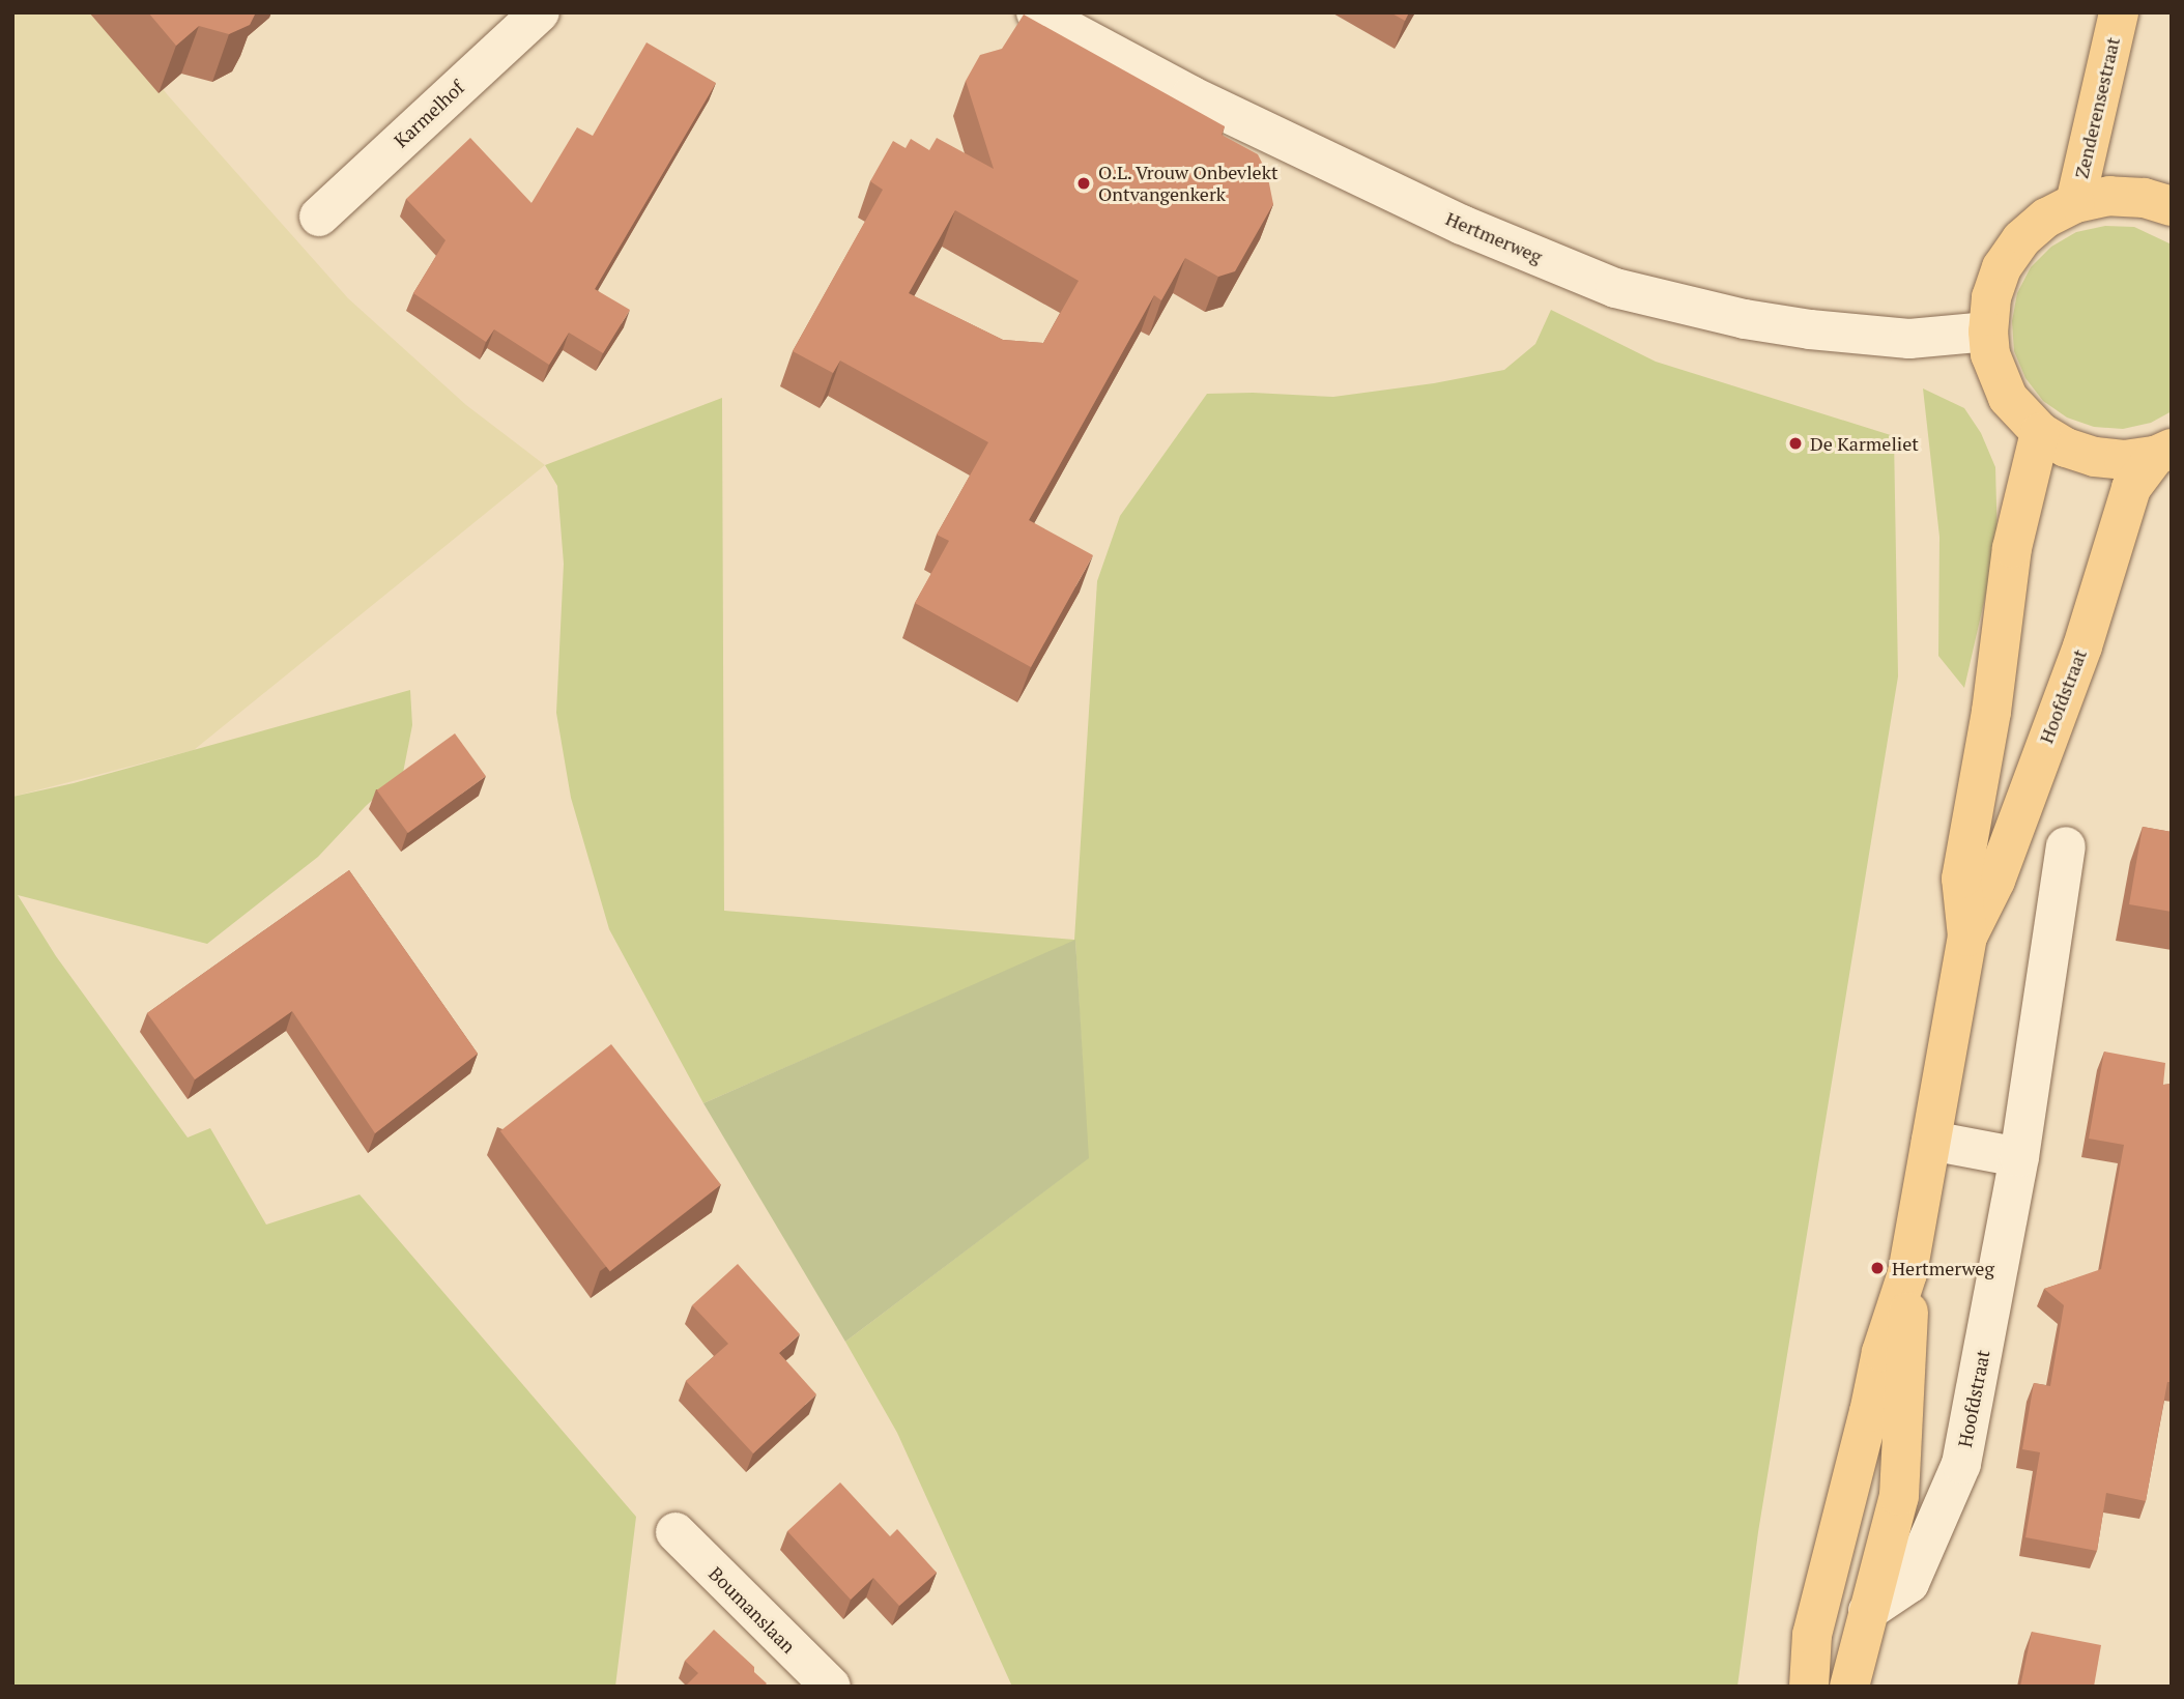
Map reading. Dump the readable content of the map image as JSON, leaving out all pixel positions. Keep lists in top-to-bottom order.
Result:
{
  "streets": {
    "main road": ["Zenderensestraat", "Hoofdstraat"],
    "street": ["Karmelhof", "Hertmerweg", "Boumanslaan"]
  },
  "places": ["O.L. Vrouw Onbevlekt Ontvangenkerk", "De Karmeliet", "Hertmerweg"]
}
